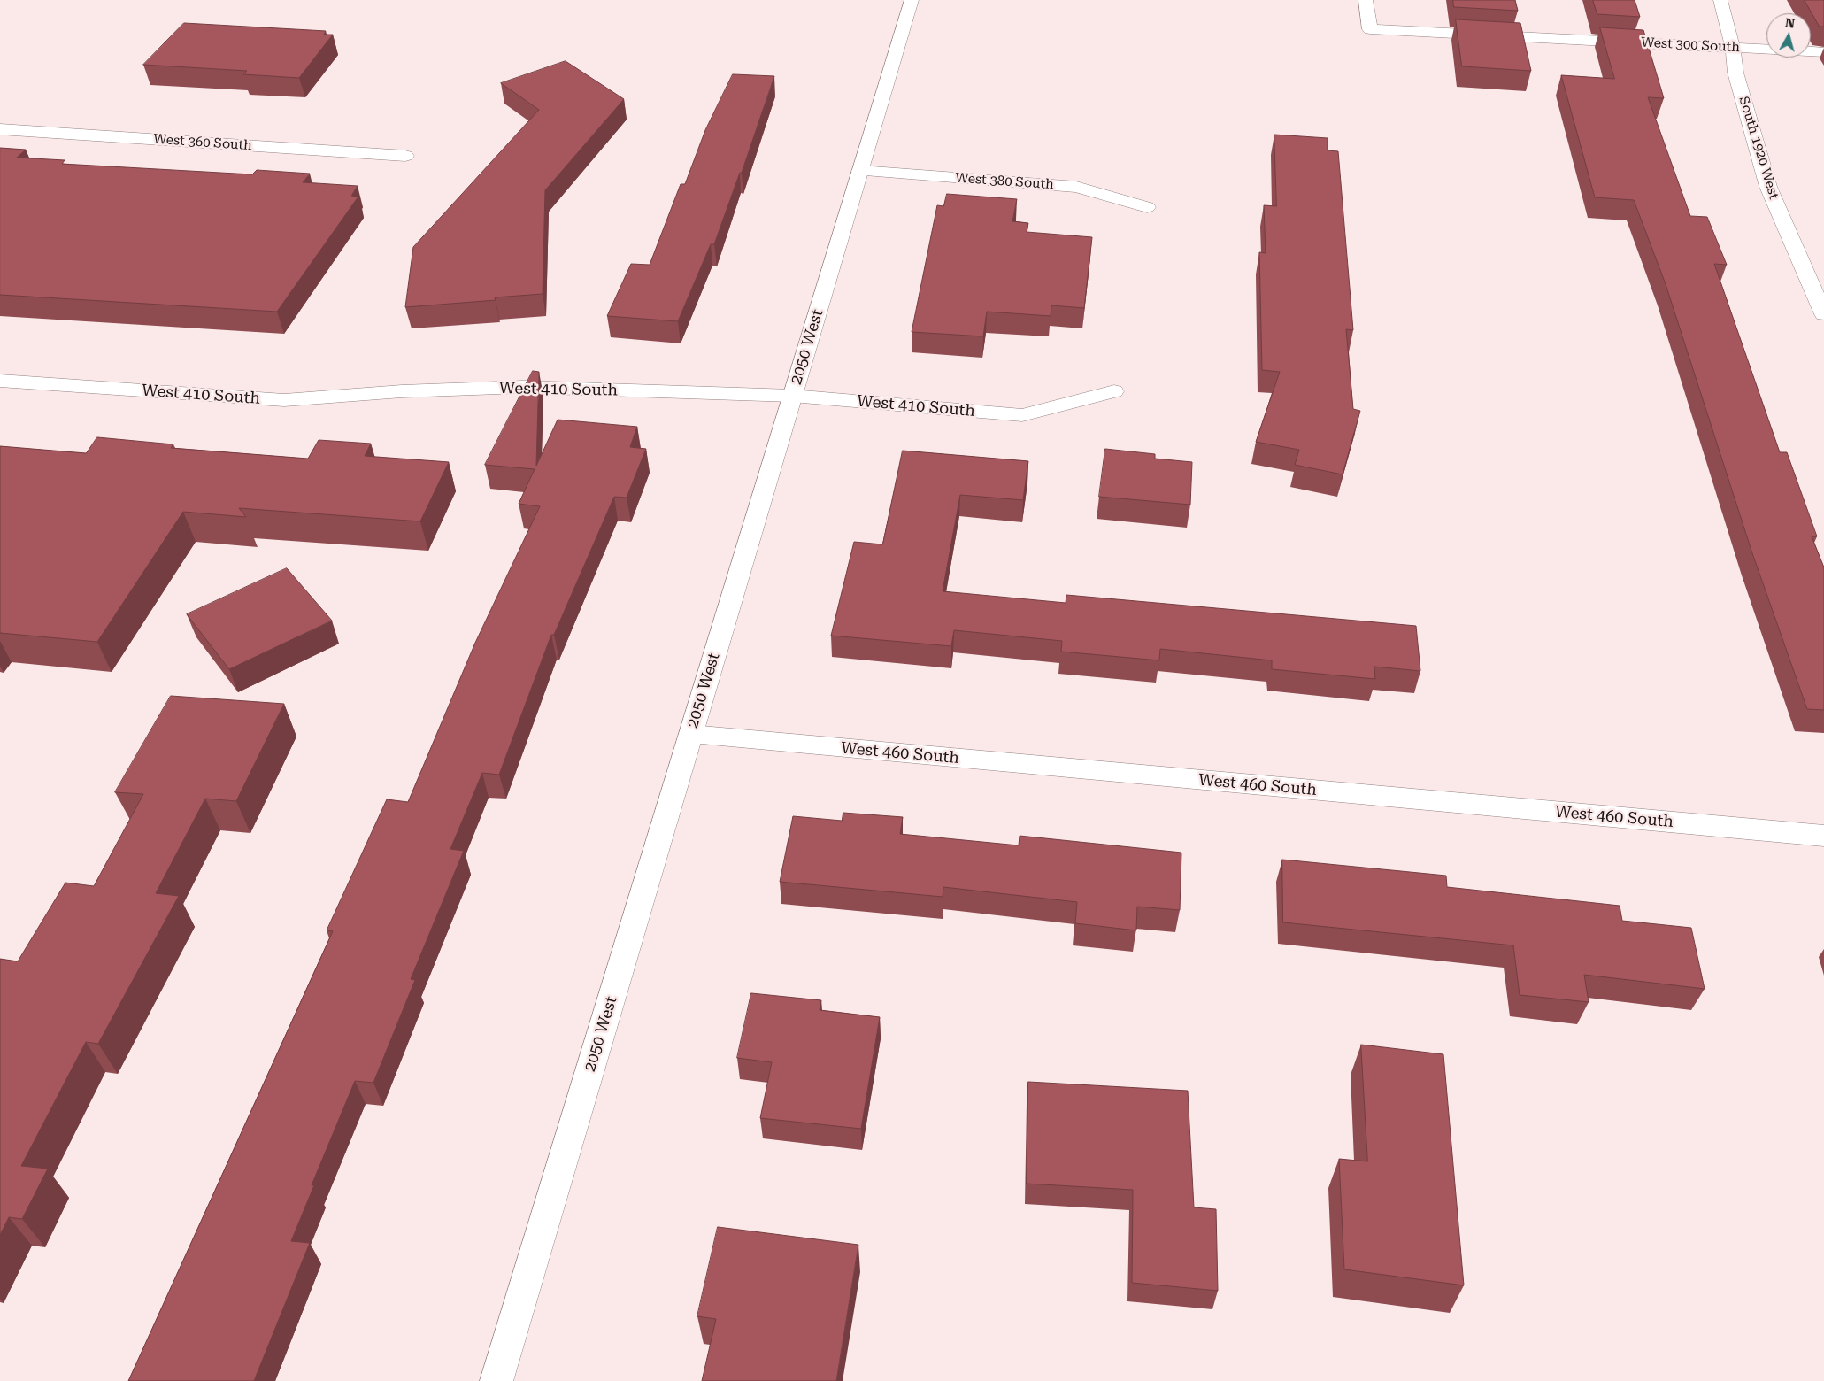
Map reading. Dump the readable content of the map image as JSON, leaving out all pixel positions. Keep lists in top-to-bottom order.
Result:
{
  "streets": {
    "street": [
      "West 300 South",
      "West 360 South",
      "South 1920 West",
      "West 380 South",
      "2050 West",
      "West 410 South",
      "West 460 South"
    ]
  },
  "crossings": [
    ["West 300 South", "South 1920 West"],
    ["West 380 South", "2050 West"],
    ["2050 West", "West 410 South"],
    ["2050 West", "West 460 South"]
  ],
  "north": "top"
}
